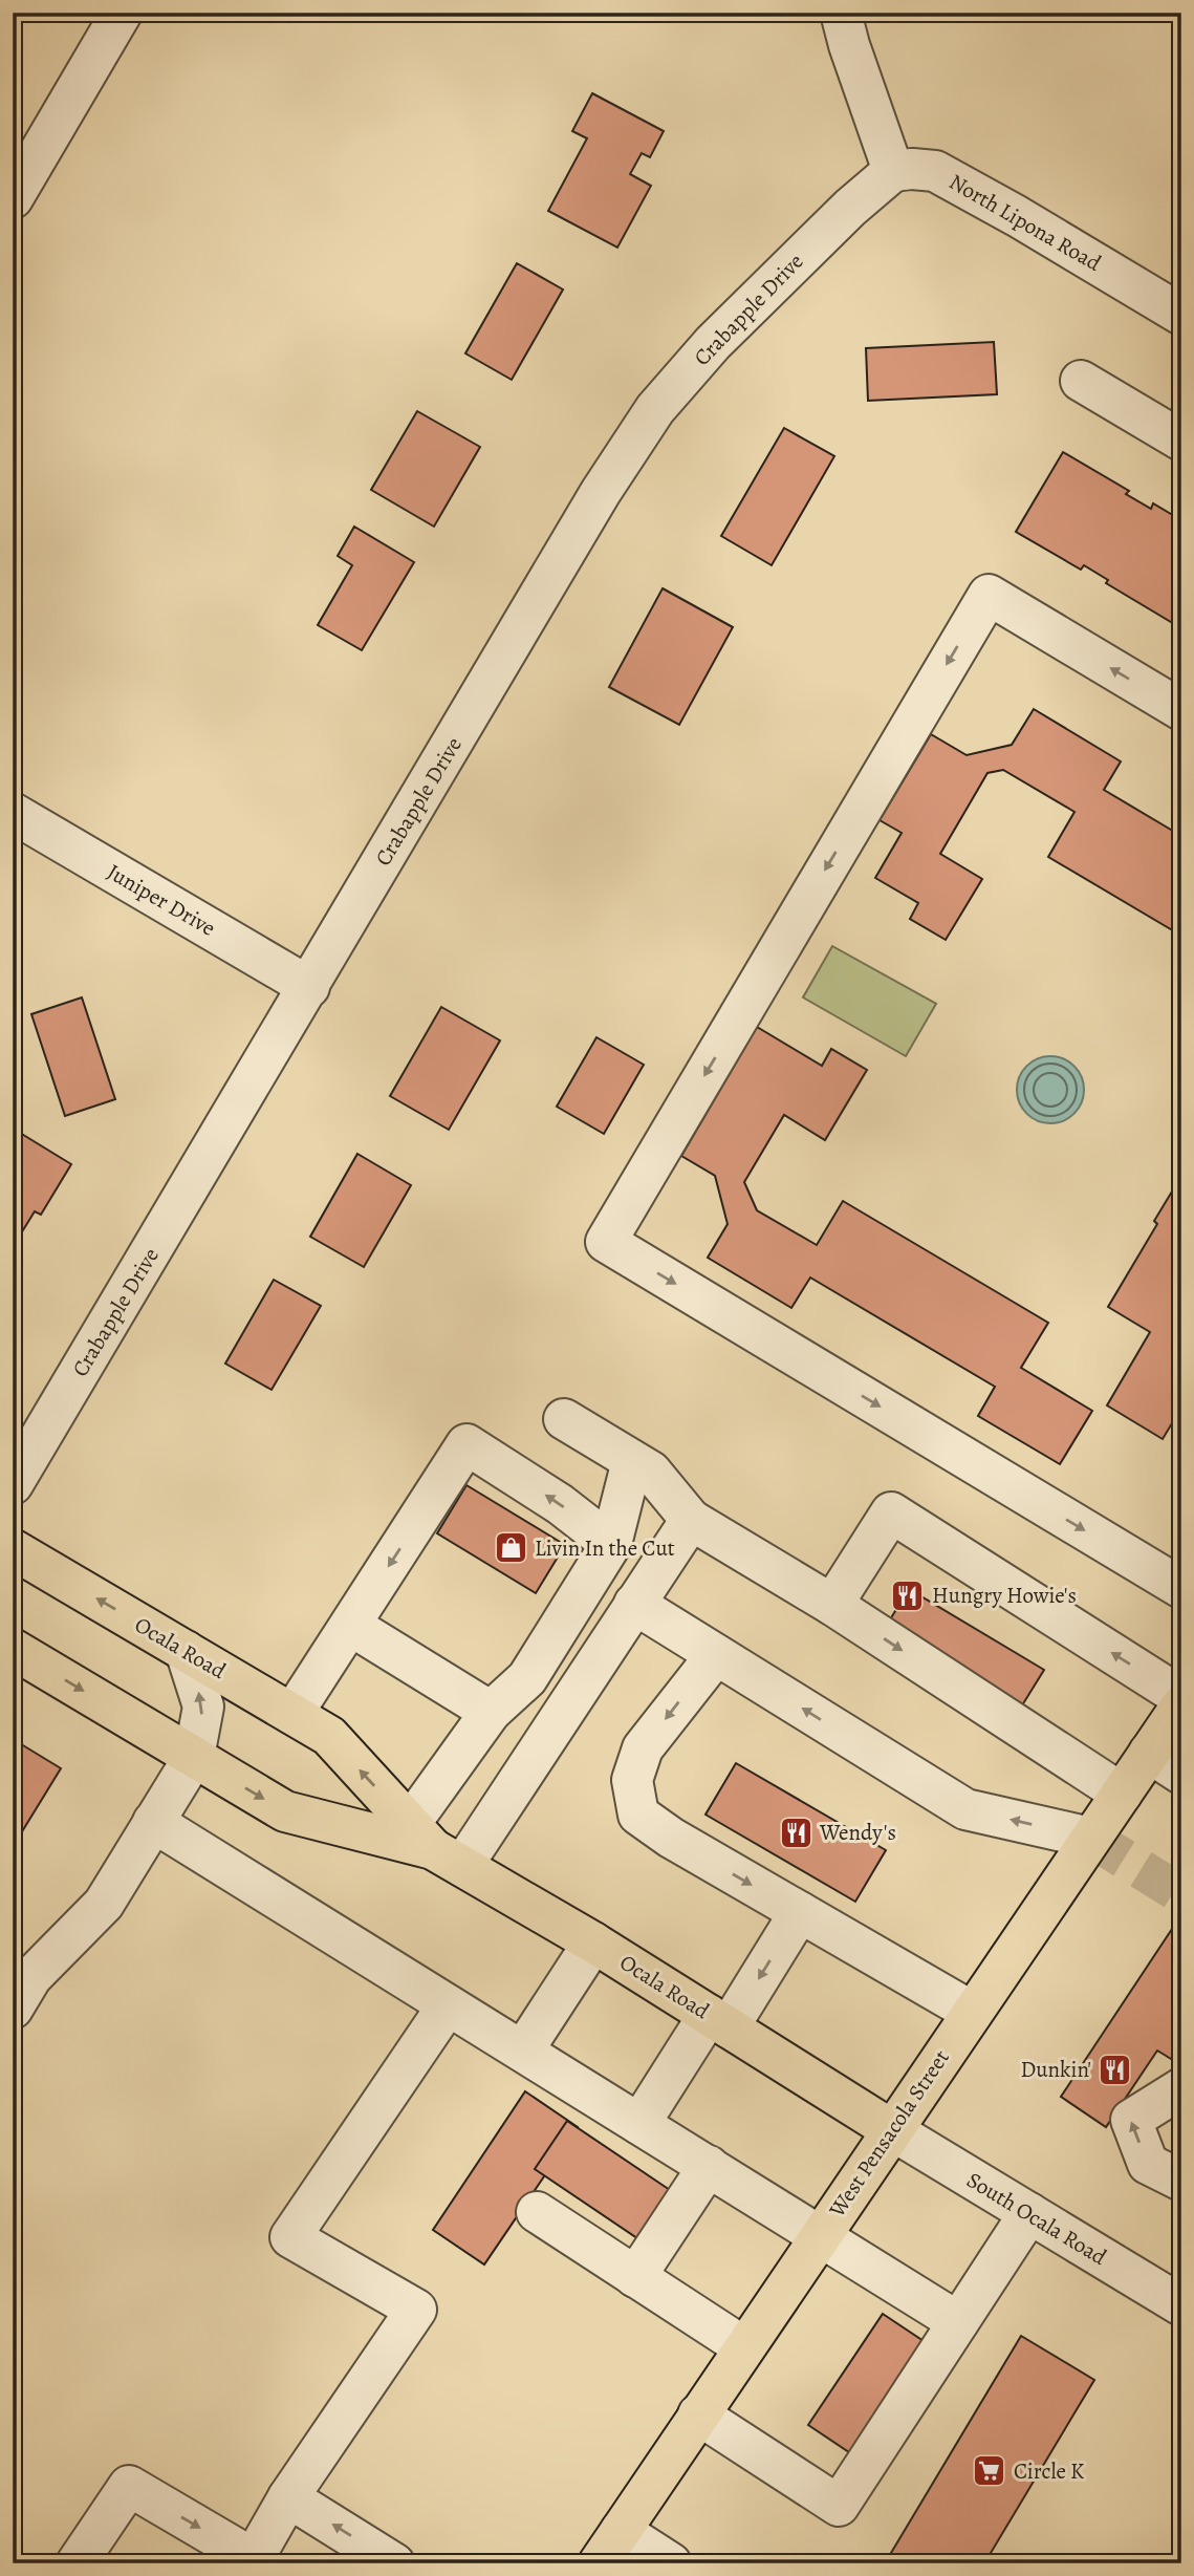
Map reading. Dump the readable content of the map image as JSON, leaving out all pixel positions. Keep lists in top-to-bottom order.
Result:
{
  "streets": {
    "main road": ["Ocala Road", "West Pensacola Street"],
    "street": [
      "North Lipona Road",
      "Crabapple Drive",
      "Juniper Drive",
      "South Ocala Road"
    ]
  },
  "crossings": [
    ["North Lipona Road", "Crabapple Drive"],
    ["Crabapple Drive", "Juniper Drive"],
    ["Ocala Road", "West Pensacola Street"],
    ["Ocala Road", "South Ocala Road"],
    ["West Pensacola Street", "South Ocala Road"]
  ],
  "places": {
    "shop": ["Livin In the Cut"],
    "restaurant": ["Hungry Howie's", "Wendy's", "Dunkin'"],
    "supermarket": ["Circle K"]
  }
}
